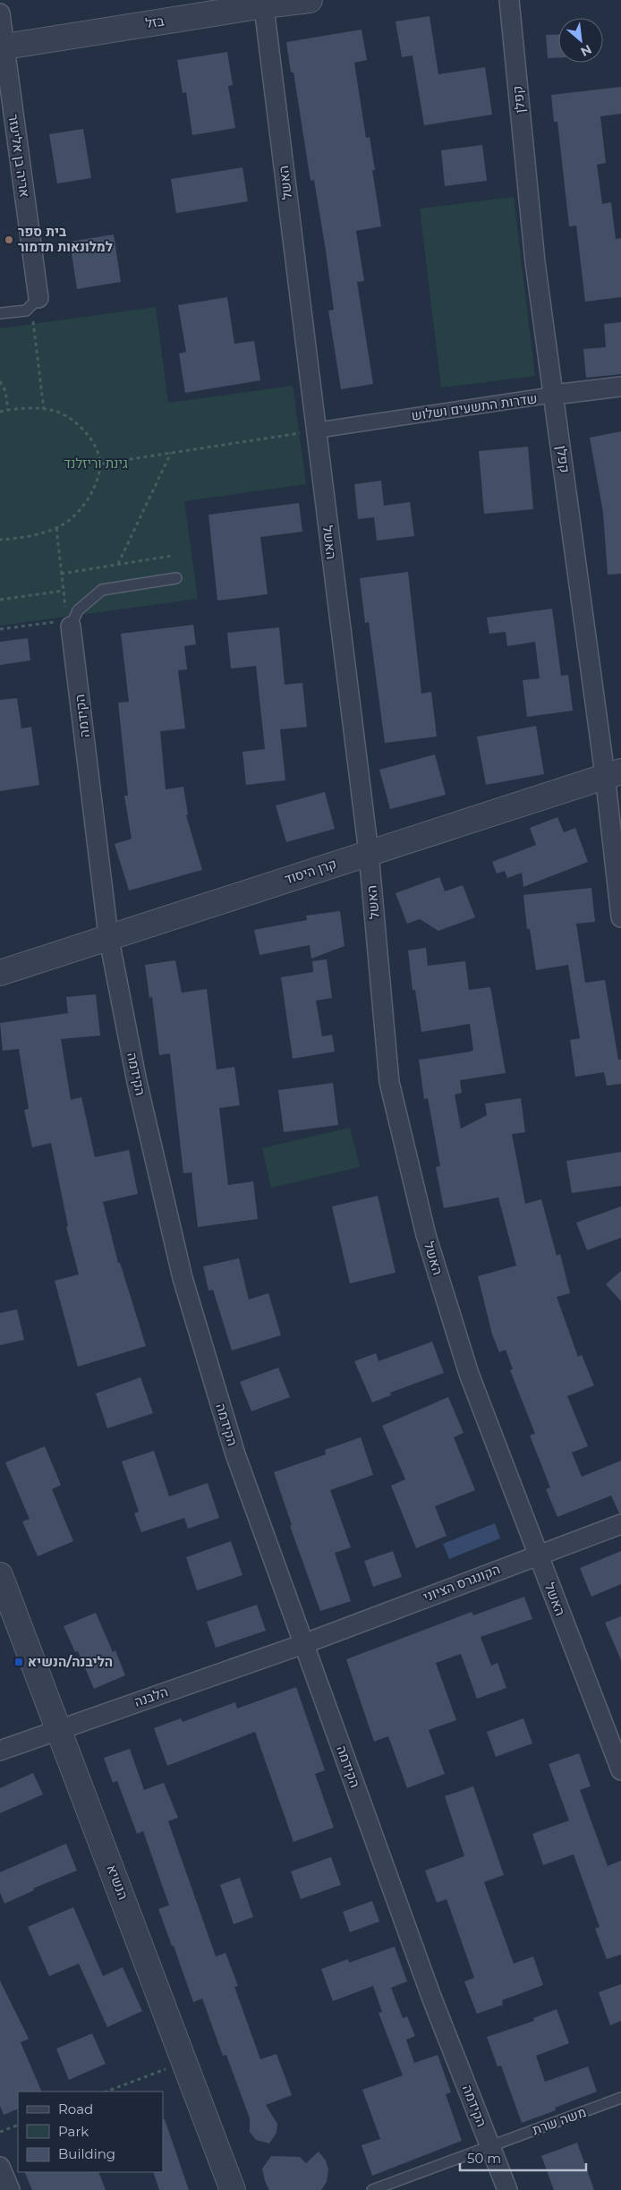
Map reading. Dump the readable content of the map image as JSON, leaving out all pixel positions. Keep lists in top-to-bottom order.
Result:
{
  "streets": {
    "street": [
      "בזל",
      "קפלן",
      "אריה בן אליעזר",
      "האשל",
      "שדרות התשעים ושלוש",
      "הקידמה",
      "קרן היסוד",
      "הקונגרס הציוני",
      "הלבנה",
      "הנשיא"
    ],
    "lane": ["משה שרת"]
  },
  "crossings": [
    ["בזל", "אריה בן אליעזר"],
    ["בזל", "האשל"],
    ["קפלן", "שדרות התשעים ושלוש"],
    ["קפלן", "קרן היסוד"],
    ["האשל", "שדרות התשעים ושלוש"],
    ["האשל", "קרן היסוד"],
    ["האשל", "הקונגרס הציוני"],
    ["הקידמה", "קרן היסוד"],
    ["הקידמה", "הקונגרס הציוני"],
    ["הקידמה", "הלבנה"],
    ["הקידמה", "משה שרת"],
    ["הקונגרס הציוני", "הלבנה"],
    ["הלבנה", "הנשיא"]
  ],
  "parks": ["גינת וריזלנד"],
  "places": {
    "other": ["בית ספר למלונאות תדמור"],
    "transit": ["הליבנה/הנשיא"]
  },
  "legend": ["Road", "Park", "Building"],
  "scale_bar": "50 m",
  "north": "bottom right"
}
